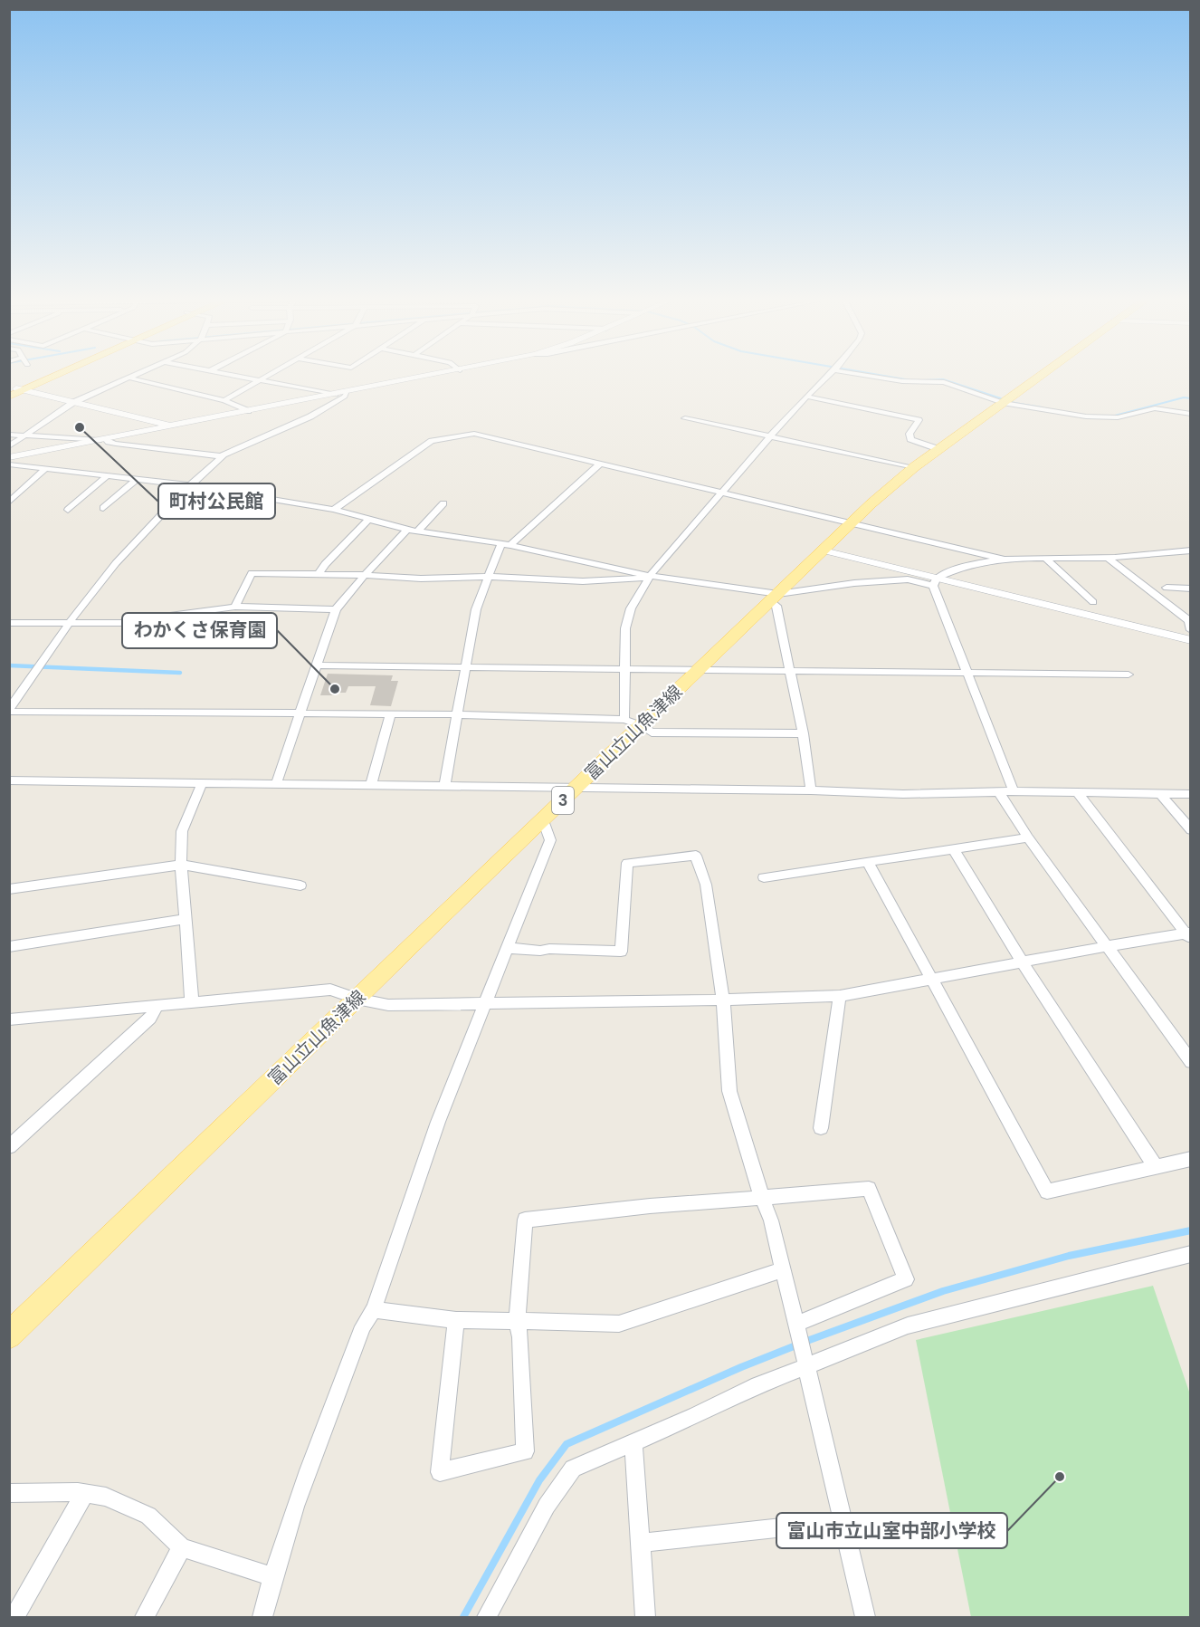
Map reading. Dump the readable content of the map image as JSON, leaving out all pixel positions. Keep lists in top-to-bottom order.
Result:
{
  "streets": {
    "main road": ["富山立山魚津線", "3"]
  },
  "places": ["町村公民館", "わかくさ保育園", "富山市立山室中部小学校"]
}
